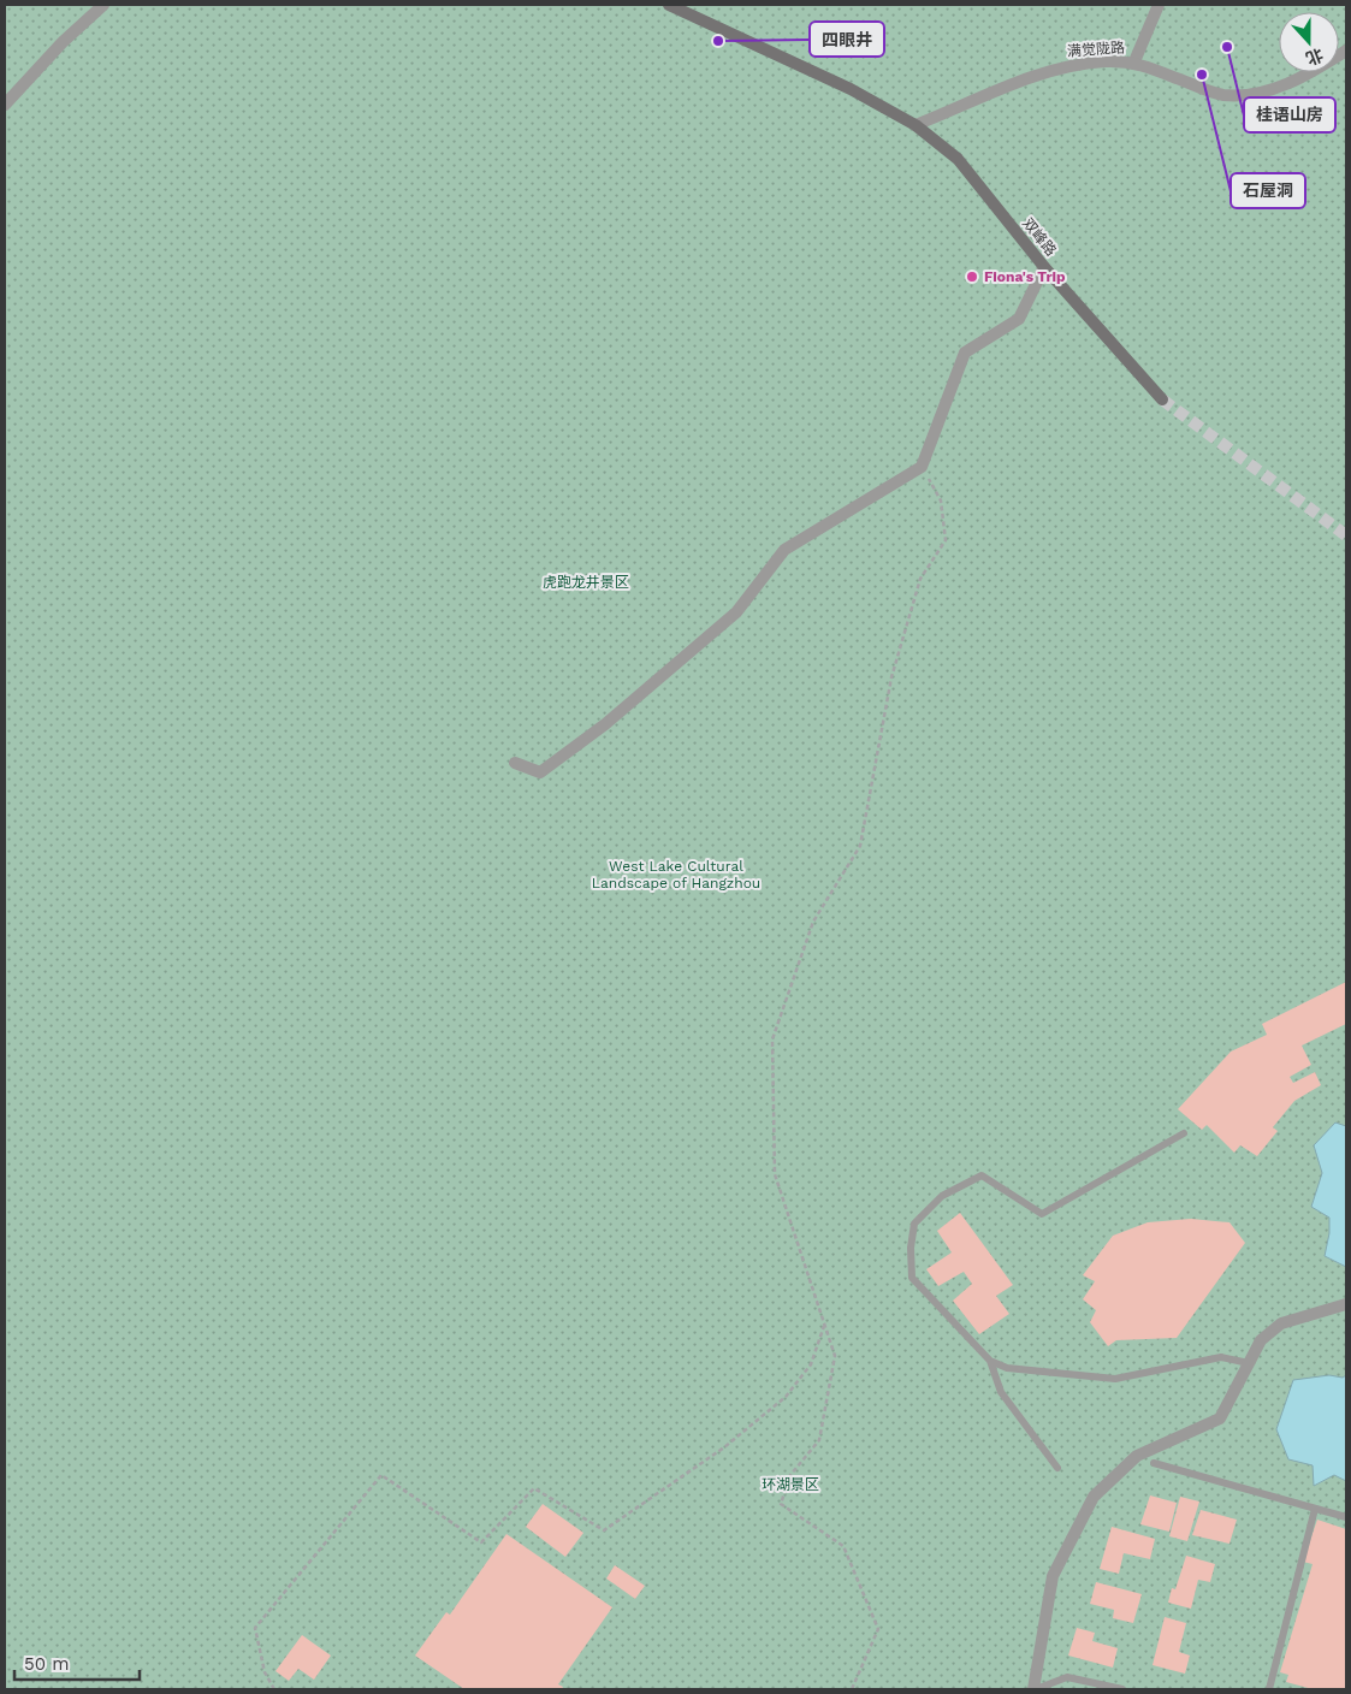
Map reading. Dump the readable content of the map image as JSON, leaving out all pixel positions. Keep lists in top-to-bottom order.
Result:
{
  "streets": {
    "main road": ["双峰路"],
    "street": ["满觉陇路"]
  },
  "crossings": [
    ["满觉陇路", "双峰路"]
  ],
  "parks": ["虎跑龙井景区", "West Lake Cultural Landscape of Hangzhou", "环湖景区"],
  "places": [
    "四眼井",
    "桂语山房",
    "石屋洞",
    "Fiona's Trip"
  ],
  "scale_bar": "50 m",
  "north": "bottom"
}
